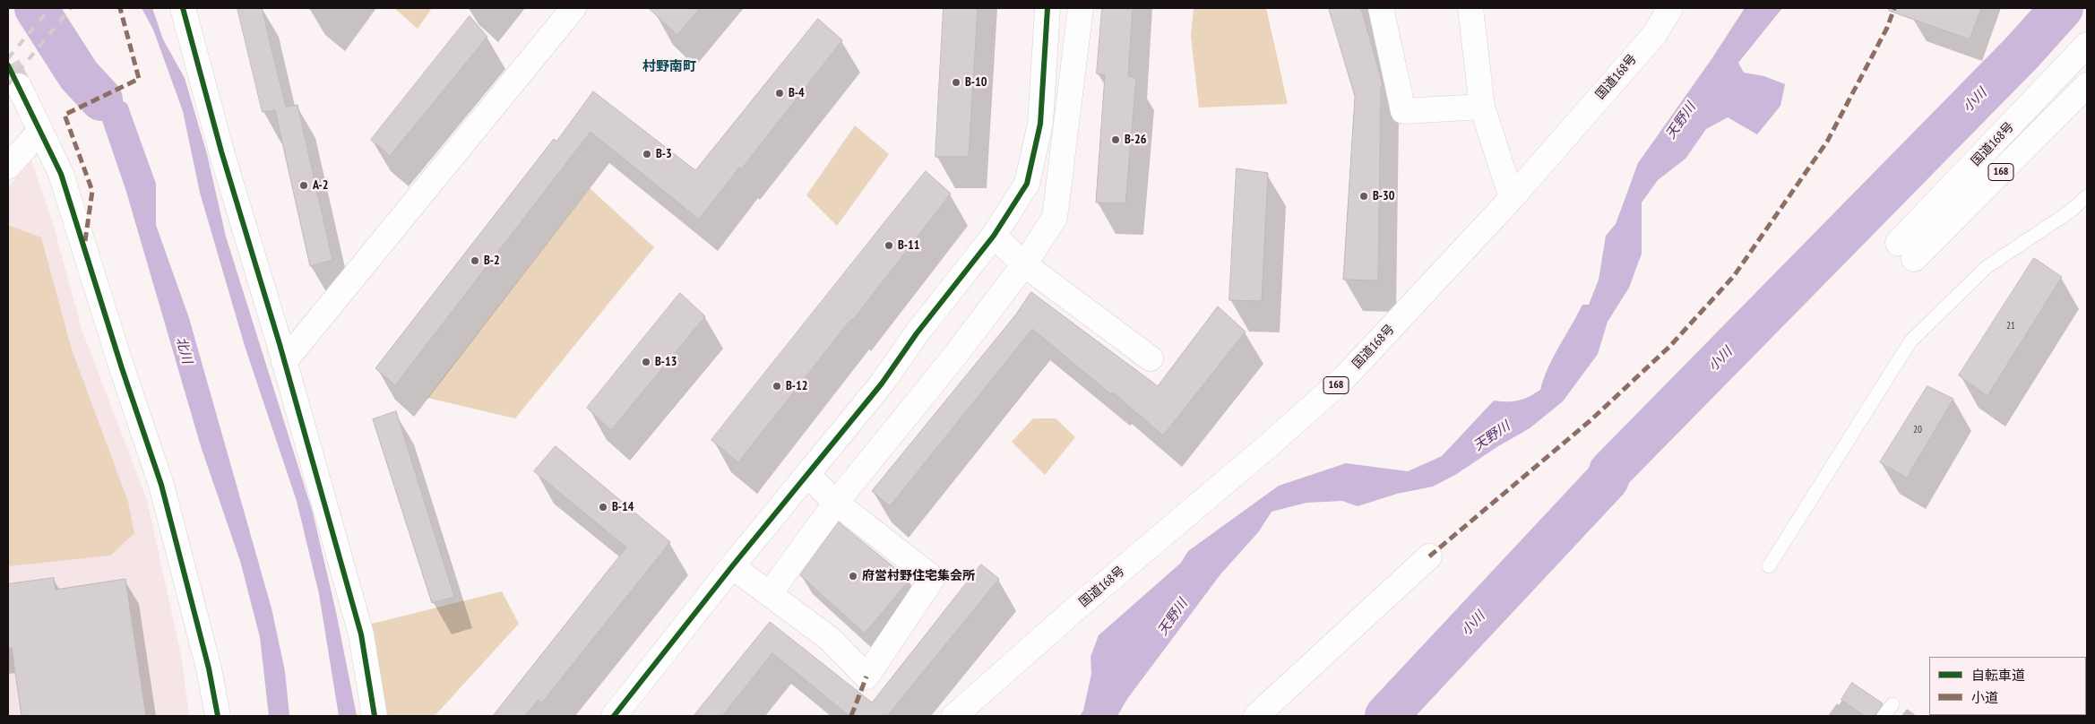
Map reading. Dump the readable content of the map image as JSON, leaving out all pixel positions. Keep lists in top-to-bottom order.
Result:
{
  "streets": {
    "main road": ["国道168号", "168"]
  },
  "districts": ["村野南町"],
  "water": ["小川", "天野川", "北川"],
  "places": [
    "B-10",
    "B-4",
    "B-26",
    "B-3",
    "A-2",
    "B-30",
    "B-11",
    "B-2",
    "B-13",
    "B-12",
    "B-14",
    "府営村野住宅集会所"
  ],
  "house_numbers": ["21", "20"],
  "legend": ["自転車道", "小道"]
}
